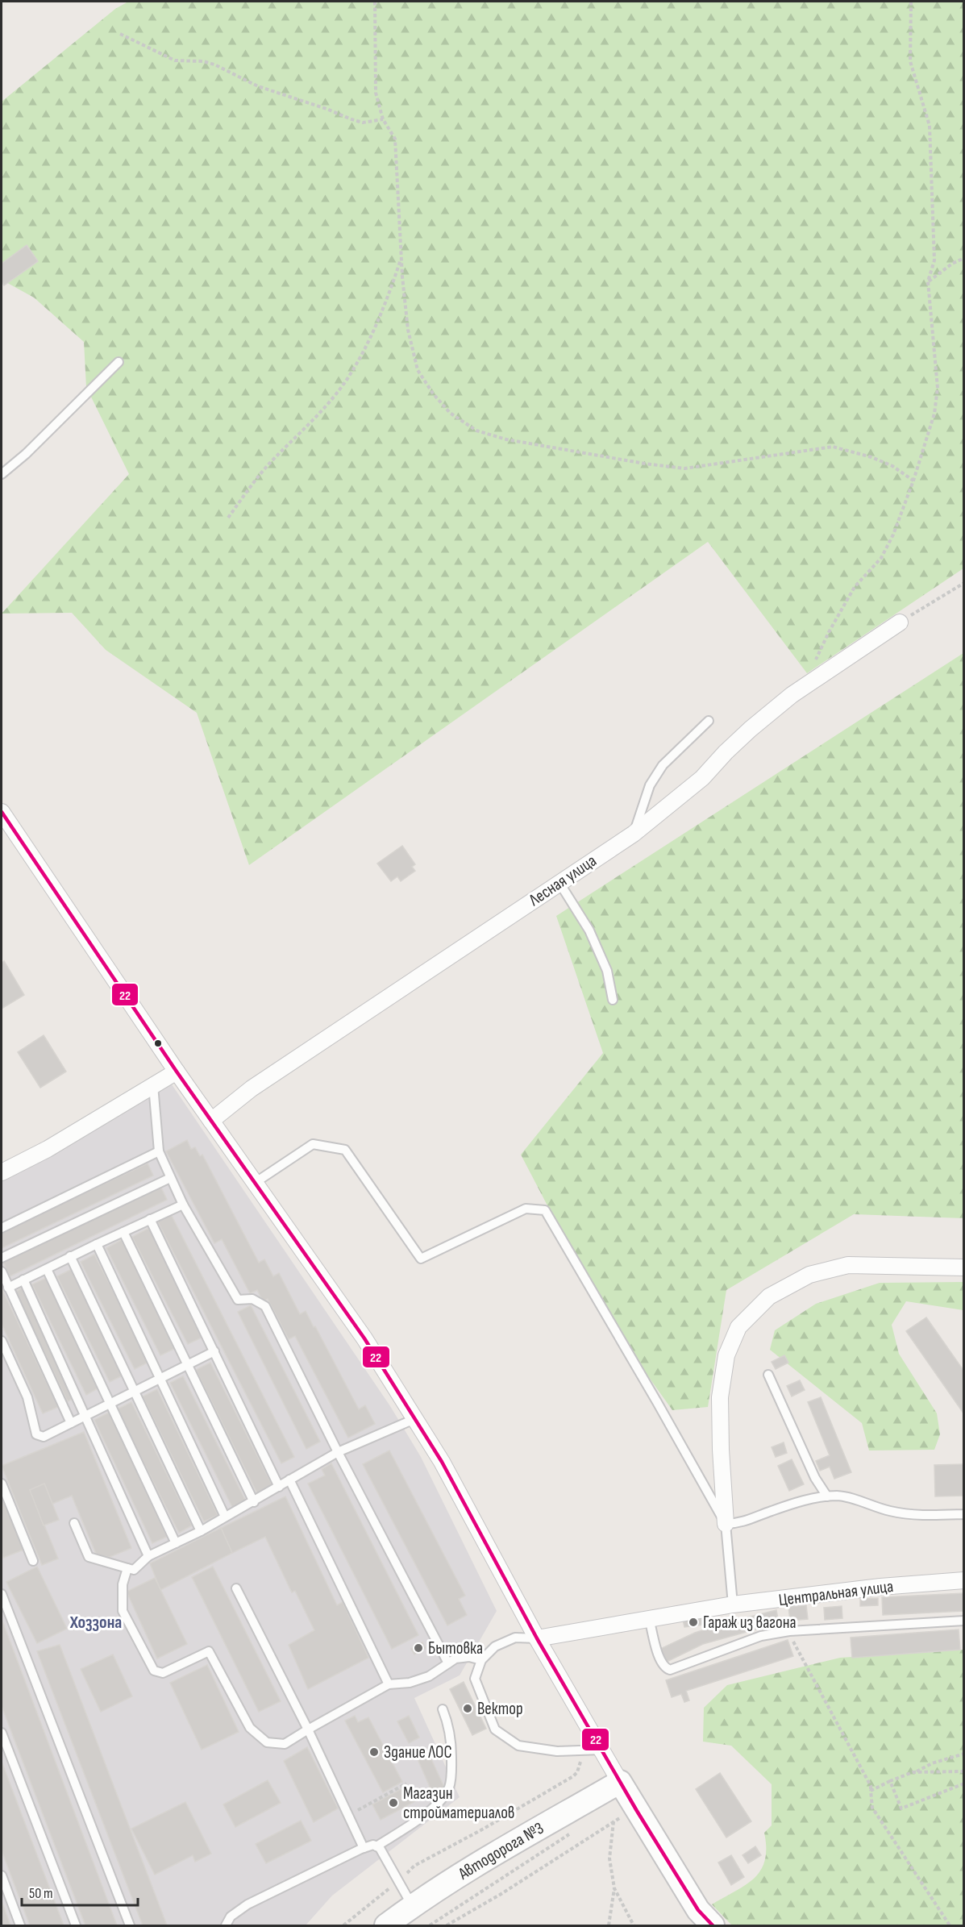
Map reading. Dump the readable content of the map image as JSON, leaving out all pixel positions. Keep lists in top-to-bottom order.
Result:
{
  "streets": {
    "street": ["Лесная улица", "Центральная улица", "Автодорога №3"]
  },
  "districts": ["Хоззона"],
  "places": [
    "Гараж из вагона",
    "Бытовка",
    "Вектор",
    "Здание ЛОС",
    "Магазин стройматериалов"
  ],
  "lines": ["transit line 22"],
  "scale_bar": "50 m"
}
